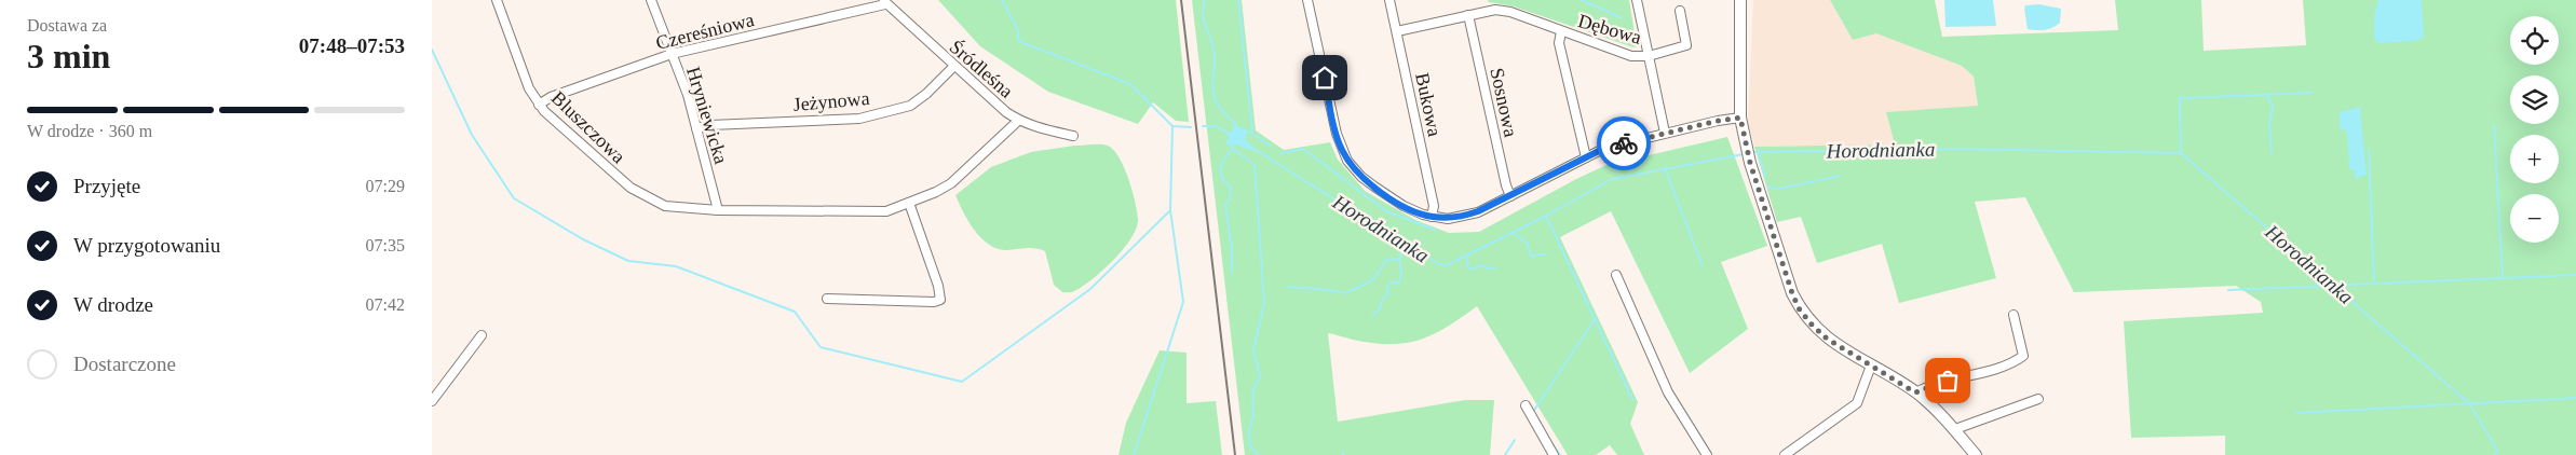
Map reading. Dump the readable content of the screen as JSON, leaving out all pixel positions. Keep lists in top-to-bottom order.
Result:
{
  "streets": {
    "street": [
      "Dębowa",
      "Czereśniowa",
      "Śródleśna",
      "Jeżynowa",
      "Sosnowa",
      "Bukowa",
      "Hryniewicka",
      "Bluszczowa"
    ]
  },
  "crossings": [
    ["Dębowa", "Sosnowa"],
    ["Dębowa", "Bukowa"],
    ["Czereśniowa", "Śródleśna"],
    ["Czereśniowa", "Hryniewicka"],
    ["Czereśniowa", "Bluszczowa"],
    ["Śródleśna", "Jeżynowa"],
    ["Śródleśna", "Bluszczowa"],
    ["Jeżynowa", "Hryniewicka"],
    ["Hryniewicka", "Bluszczowa"]
  ],
  "water": ["Horodnianka"],
  "page": {
    "heading": ["3 min", "Dostawa za", "07:48–07:53"],
    "map_buttons": ["+", "−"],
    "bar": "W drodze · 360 m",
    "list": [
      ["Przyjęte", "07:29"],
      ["W przygotowaniu", "07:35"],
      ["W drodze", "07:42"],
      "Dostarczone"
    ]
  }
}
